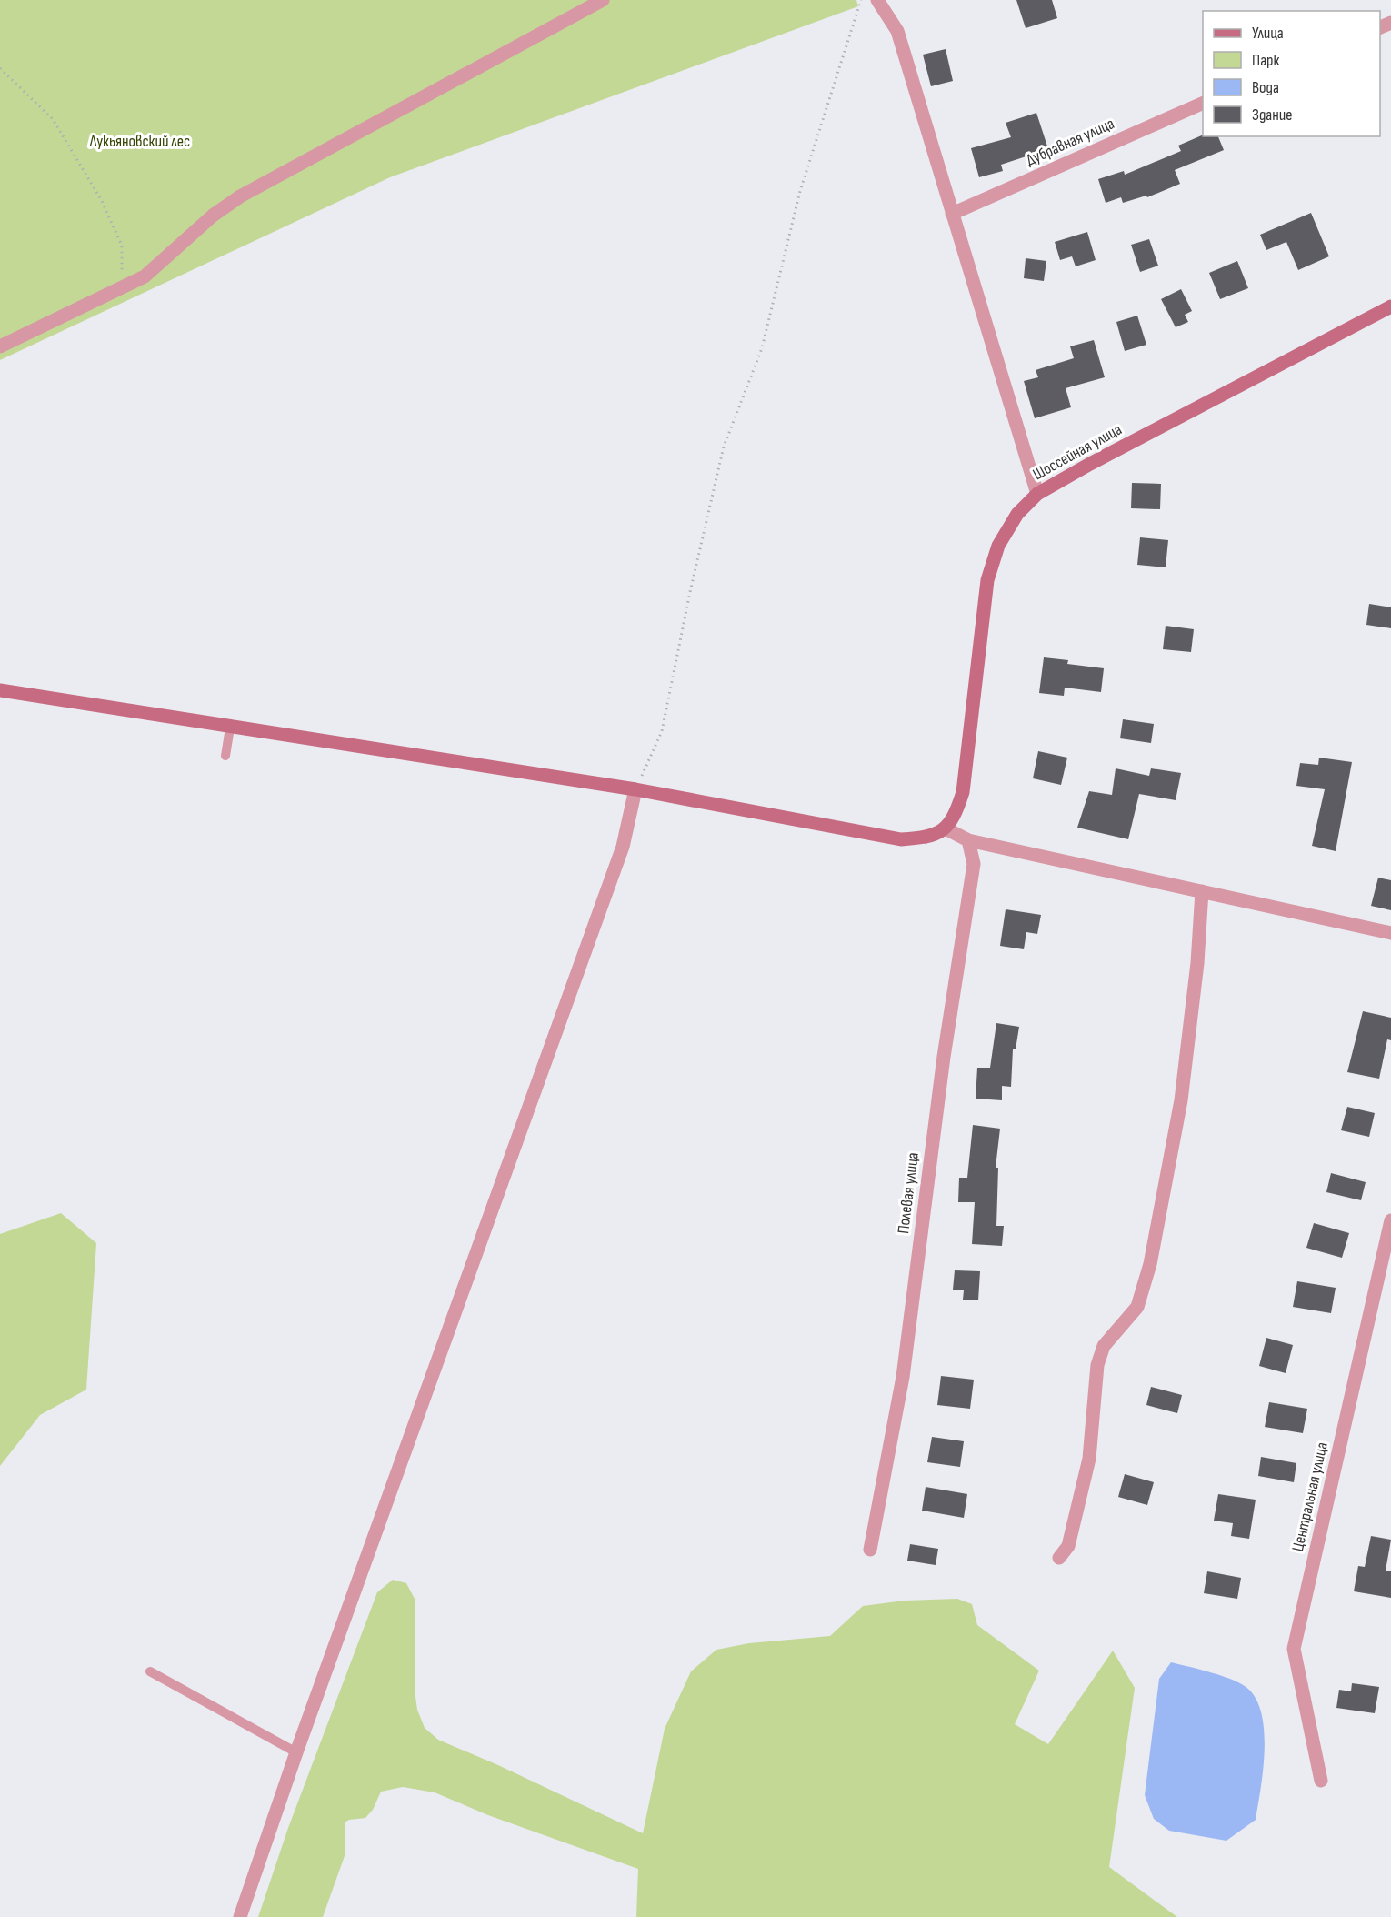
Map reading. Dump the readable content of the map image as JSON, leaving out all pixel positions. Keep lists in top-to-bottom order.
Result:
{
  "streets": {
    "main road": ["Шоссейная улица"],
    "street": ["Дубравная улица", "Полевая улица", "Центральная улица"]
  },
  "parks": ["Лукьяновский лес"],
  "legend": [
    "Улица",
    "Парк",
    "Вода",
    "Здание"
  ]
}
